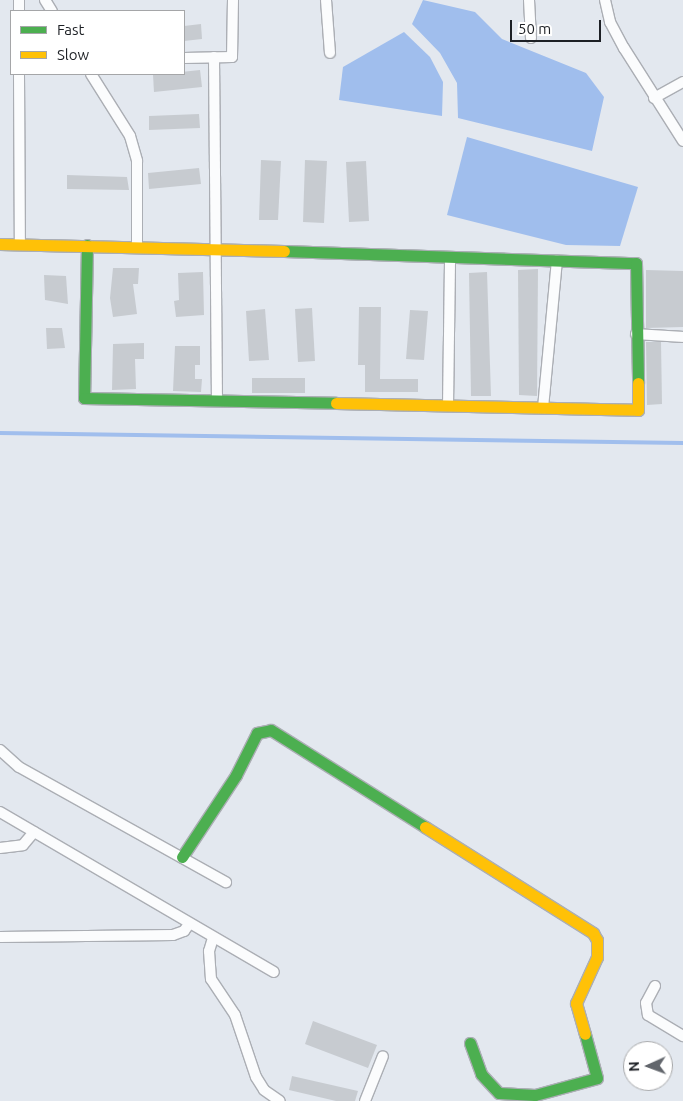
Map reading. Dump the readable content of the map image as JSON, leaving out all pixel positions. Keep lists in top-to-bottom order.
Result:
{
  "legend": ["Fast", "Slow"],
  "scale_bar": "50 m",
  "north": "left"
}
